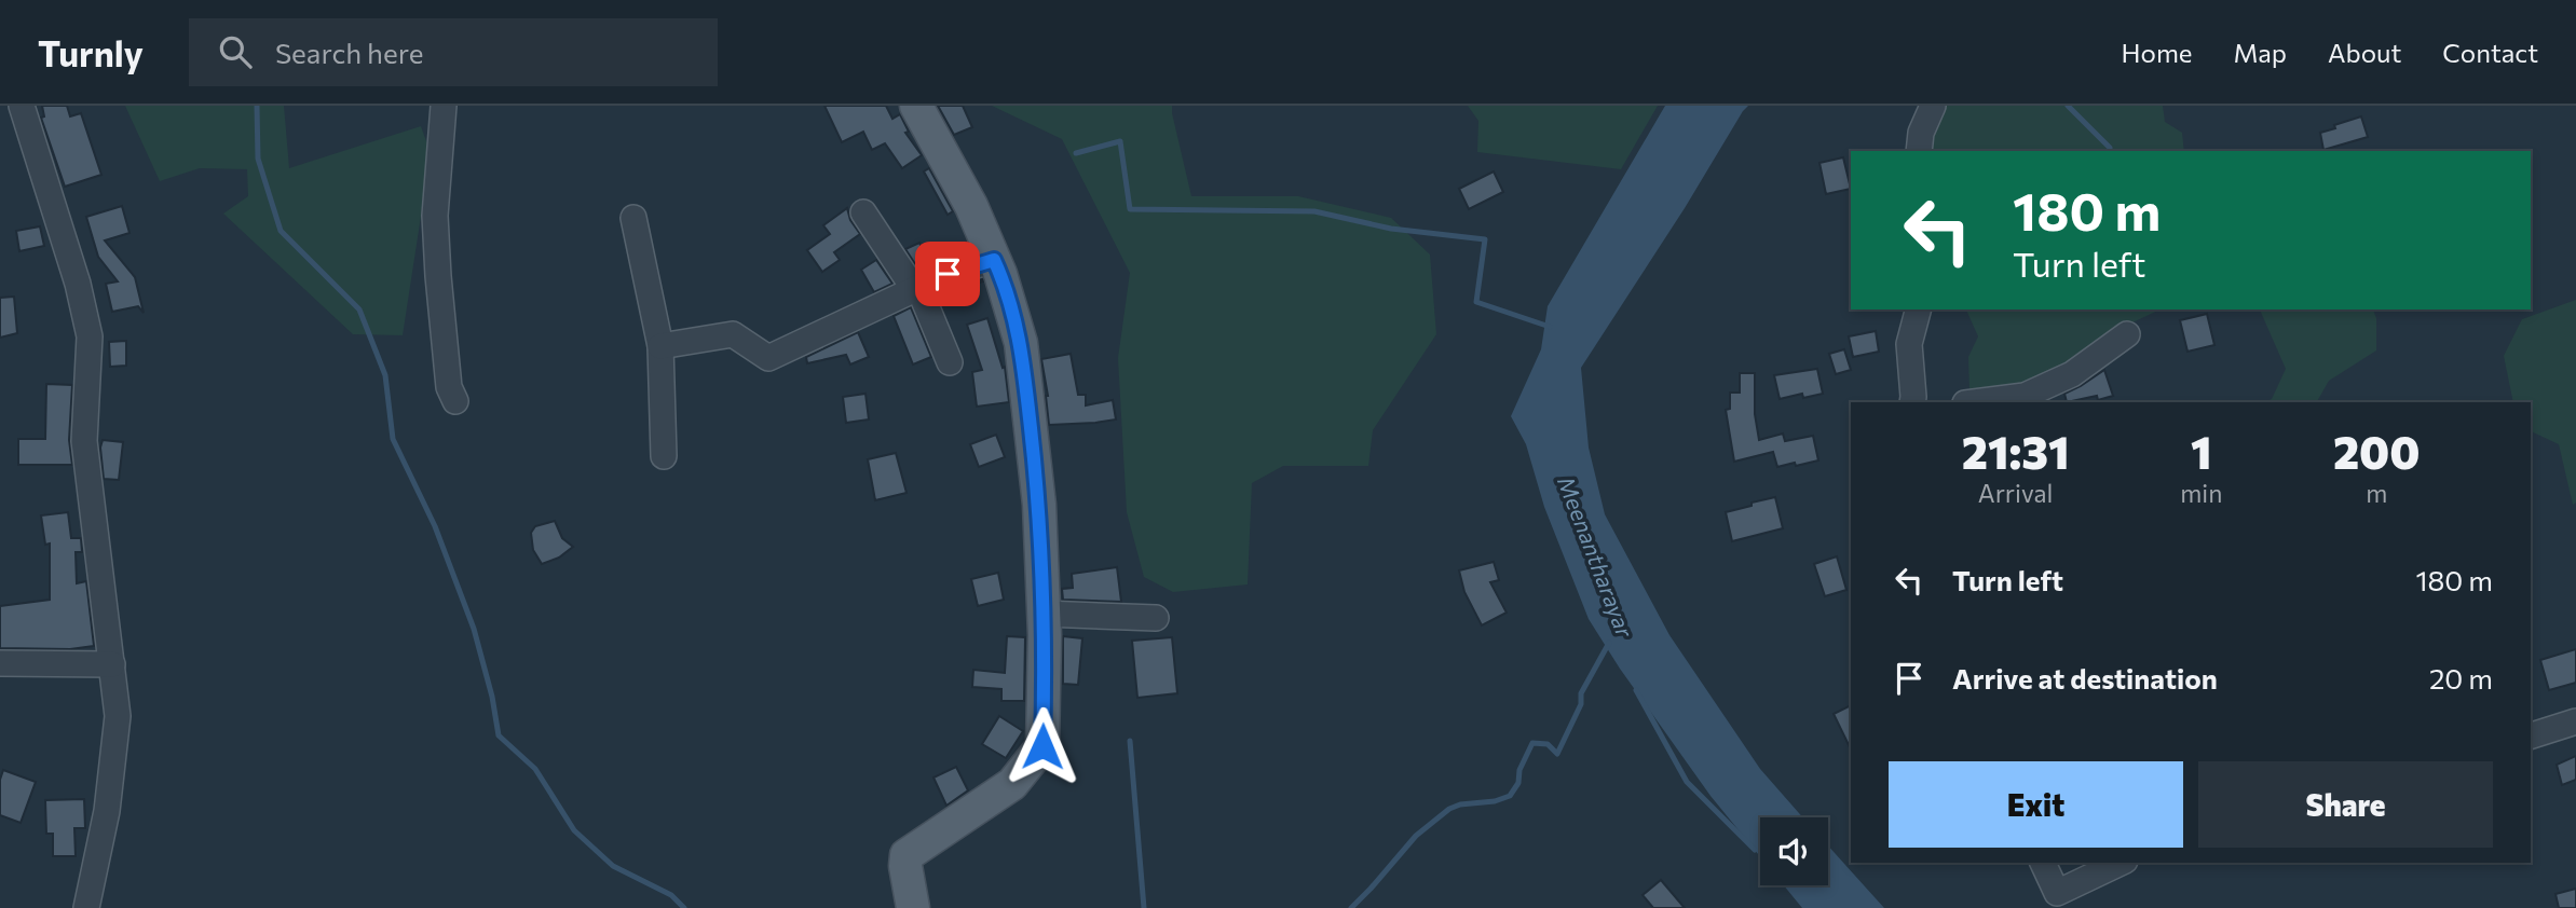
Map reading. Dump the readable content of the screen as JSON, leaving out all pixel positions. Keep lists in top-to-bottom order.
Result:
{
  "water": ["Meenantharayar"],
  "page": {
    "header": "Turnly",
    "search": "Search here",
    "nav": [
      "Home",
      "Map",
      "About",
      "Contact"
    ],
    "turn": ["180 m", "Turn left"],
    "eta": [
      "21:31",
      "Arrival",
      "1",
      "min",
      "200",
      "m"
    ],
    "list": [
      {
        "name": "Turn left",
        "value": "180 m"
      },
      {
        "name": "Arrive at destination",
        "value": "20 m"
      }
    ],
    "buttons": ["Exit", "Share"]
  }
}
